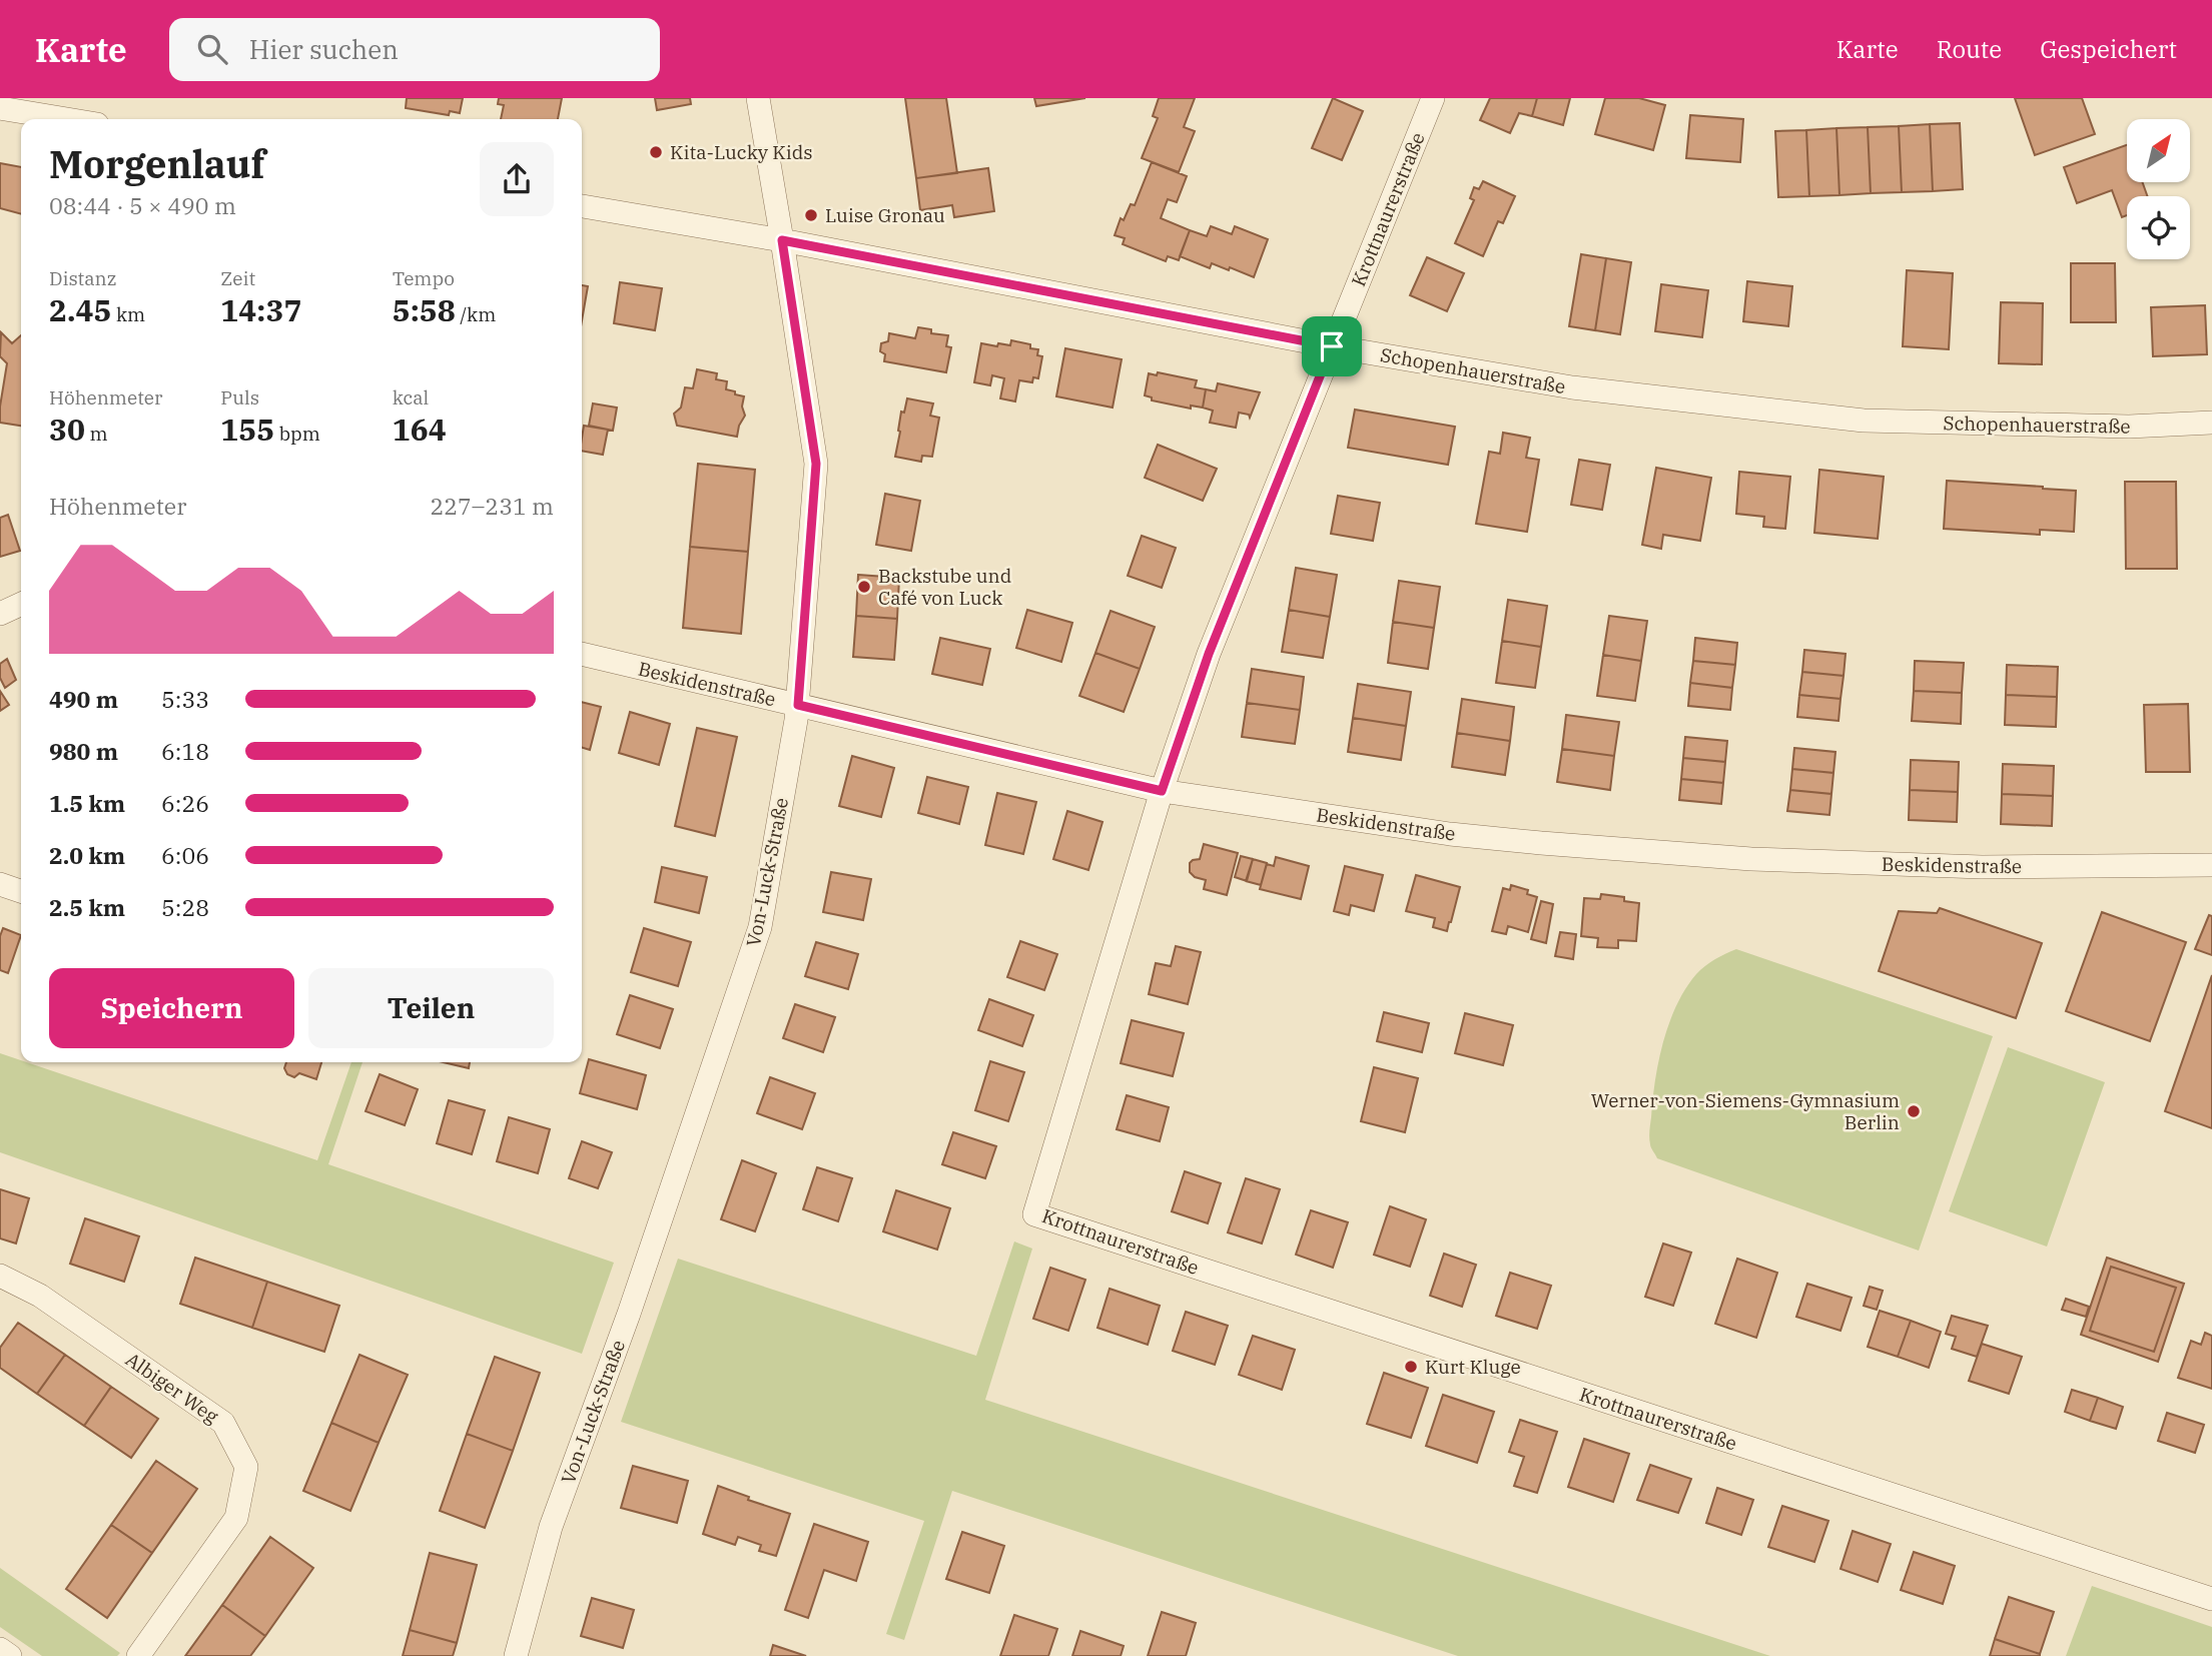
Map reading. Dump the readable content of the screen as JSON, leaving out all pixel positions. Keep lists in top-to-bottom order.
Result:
{
  "streets": {
    "street": [
      "Krottnaurerstraße",
      "Schopenhauerstraße",
      "Beskidenstraße",
      "Von-Luck-Straße",
      "Albiger Weg"
    ]
  },
  "crossings": [
    ["Krottnaurerstraße", "Schopenhauerstraße"],
    ["Krottnaurerstraße", "Beskidenstraße"],
    ["Schopenhauerstraße", "Von-Luck-Straße"],
    ["Beskidenstraße", "Von-Luck-Straße"]
  ],
  "places": [
    "Kita-Lucky Kids",
    "Luise Gronau",
    "Backstube und Café von Luck",
    "Werner-von-Siemens-Gymnasium Berlin",
    "Kurt Kluge"
  ],
  "north": "top right",
  "page": {
    "header": "Karte",
    "search": "Hier suchen",
    "nav": ["Karte", "Route", "Gespeichert"],
    "heading": ["Morgenlauf", "08:44 · 5 × 490 m"],
    "stats": [
      ["Distanz", "2.45 km"],
      ["Zeit", "14:37"],
      ["Tempo", "5:58 /km"],
      ["Höhenmeter", "30 m"],
      ["Puls", "155 bpm"],
      ["kcal", "164"]
    ],
    "chart": ["Höhenmeter", "227–231 m"],
    "list": [
      {
        "name": "490 m",
        "note": "5:33"
      },
      {
        "name": "980 m",
        "note": "6:18"
      },
      {
        "name": "1.5 km",
        "note": "6:26"
      },
      {
        "name": "2.0 km",
        "note": "6:06"
      },
      {
        "name": "2.5 km",
        "note": "5:28"
      }
    ],
    "buttons": ["Speichern", "Teilen"]
  }
}
